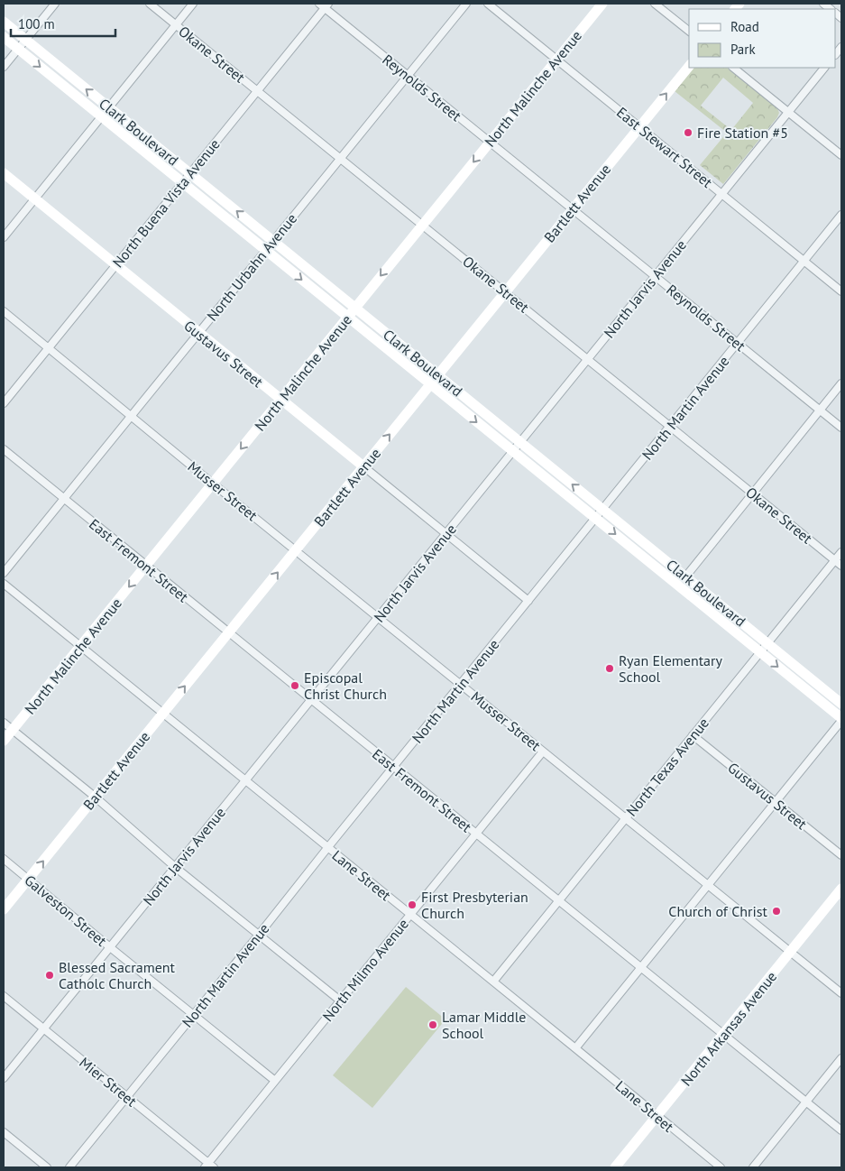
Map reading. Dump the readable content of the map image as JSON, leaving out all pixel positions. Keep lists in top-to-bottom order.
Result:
{
  "streets": {
    "main road": [
      "North Malinche Avenue",
      "Clark Boulevard",
      "Bartlett Avenue",
      "Gustavus Street",
      "North Arkansas Avenue"
    ],
    "street": [
      "Okane Street",
      "Reynolds Street",
      "East Stewart Street",
      "North Buena Vista Avenue",
      "North Urbahn Avenue",
      "North Jarvis Avenue",
      "North Martin Avenue",
      "Musser Street",
      "East Fremont Street",
      "North Texas Avenue",
      "Lane Street",
      "Galveston Street",
      "North Milmo Avenue",
      "Mier Street"
    ]
  },
  "crossings": [
    ["Okane Street", "North Malinche Avenue"],
    ["Okane Street", "North Buena Vista Avenue"],
    ["Okane Street", "Bartlett Avenue"],
    ["Okane Street", "North Urbahn Avenue"],
    ["Okane Street", "North Jarvis Avenue"],
    ["Okane Street", "North Martin Avenue"],
    ["Okane Street", "North Texas Avenue"],
    ["Reynolds Street", "North Malinche Avenue"],
    ["Reynolds Street", "North Buena Vista Avenue"],
    ["Reynolds Street", "Bartlett Avenue"],
    ["Reynolds Street", "North Urbahn Avenue"],
    ["Reynolds Street", "North Jarvis Avenue"],
    ["Reynolds Street", "North Martin Avenue"],
    ["North Malinche Avenue", "Clark Boulevard"],
    ["North Malinche Avenue", "East Stewart Street"],
    ["North Malinche Avenue", "Gustavus Street"],
    ["North Malinche Avenue", "Musser Street"],
    ["North Malinche Avenue", "East Fremont Street"],
    ["North Malinche Avenue", "Lane Street"],
    ["Clark Boulevard", "North Buena Vista Avenue"],
    ["Clark Boulevard", "Bartlett Avenue"],
    ["Clark Boulevard", "North Urbahn Avenue"],
    ["Clark Boulevard", "North Jarvis Avenue"],
    ["Clark Boulevard", "North Martin Avenue"],
    ["Clark Boulevard", "North Texas Avenue"],
    ["East Stewart Street", "Bartlett Avenue"],
    ["East Stewart Street", "North Jarvis Avenue"],
    ["East Stewart Street", "North Martin Avenue"],
    ["North Buena Vista Avenue", "Gustavus Street"],
    ["North Buena Vista Avenue", "Musser Street"],
    ["Bartlett Avenue", "Gustavus Street"],
    ["Bartlett Avenue", "Musser Street"],
    ["Bartlett Avenue", "East Fremont Street"],
    ["Bartlett Avenue", "Lane Street"],
    ["Bartlett Avenue", "Galveston Street"],
    ["North Urbahn Avenue", "Gustavus Street"],
    ["North Urbahn Avenue", "Musser Street"],
    ["North Urbahn Avenue", "East Fremont Street"],
    ["North Jarvis Avenue", "Gustavus Street"],
    ["North Jarvis Avenue", "Musser Street"],
    ["North Jarvis Avenue", "East Fremont Street"],
    ["North Jarvis Avenue", "Lane Street"],
    ["North Jarvis Avenue", "Galveston Street"],
    ["North Jarvis Avenue", "Mier Street"],
    ["Gustavus Street", "North Martin Avenue"],
    ["Gustavus Street", "North Texas Avenue"],
    ["North Martin Avenue", "Musser Street"],
    ["North Martin Avenue", "East Fremont Street"],
    ["North Martin Avenue", "Lane Street"],
    ["North Martin Avenue", "Galveston Street"],
    ["North Martin Avenue", "Mier Street"],
    ["Musser Street", "North Texas Avenue"],
    ["Musser Street", "North Milmo Avenue"],
    ["Musser Street", "North Arkansas Avenue"],
    ["East Fremont Street", "North Texas Avenue"],
    ["East Fremont Street", "North Milmo Avenue"],
    ["East Fremont Street", "North Arkansas Avenue"],
    ["North Texas Avenue", "Lane Street"],
    ["Lane Street", "North Milmo Avenue"],
    ["Lane Street", "North Arkansas Avenue"],
    ["Galveston Street", "North Milmo Avenue"],
    ["North Milmo Avenue", "Mier Street"]
  ],
  "one_way": ["North Malinche Avenue", "Bartlett Avenue"],
  "places": [
    "Fire Station #5",
    "Ryan Elementary School",
    "Episcopal Christ Church",
    "First Presbyterian Church",
    "Church of Christ",
    "Blessed Sacrament Catholc Church",
    "Lamar Middle School"
  ],
  "legend": ["Road", "Park"],
  "scale_bar": "100 m"
}
